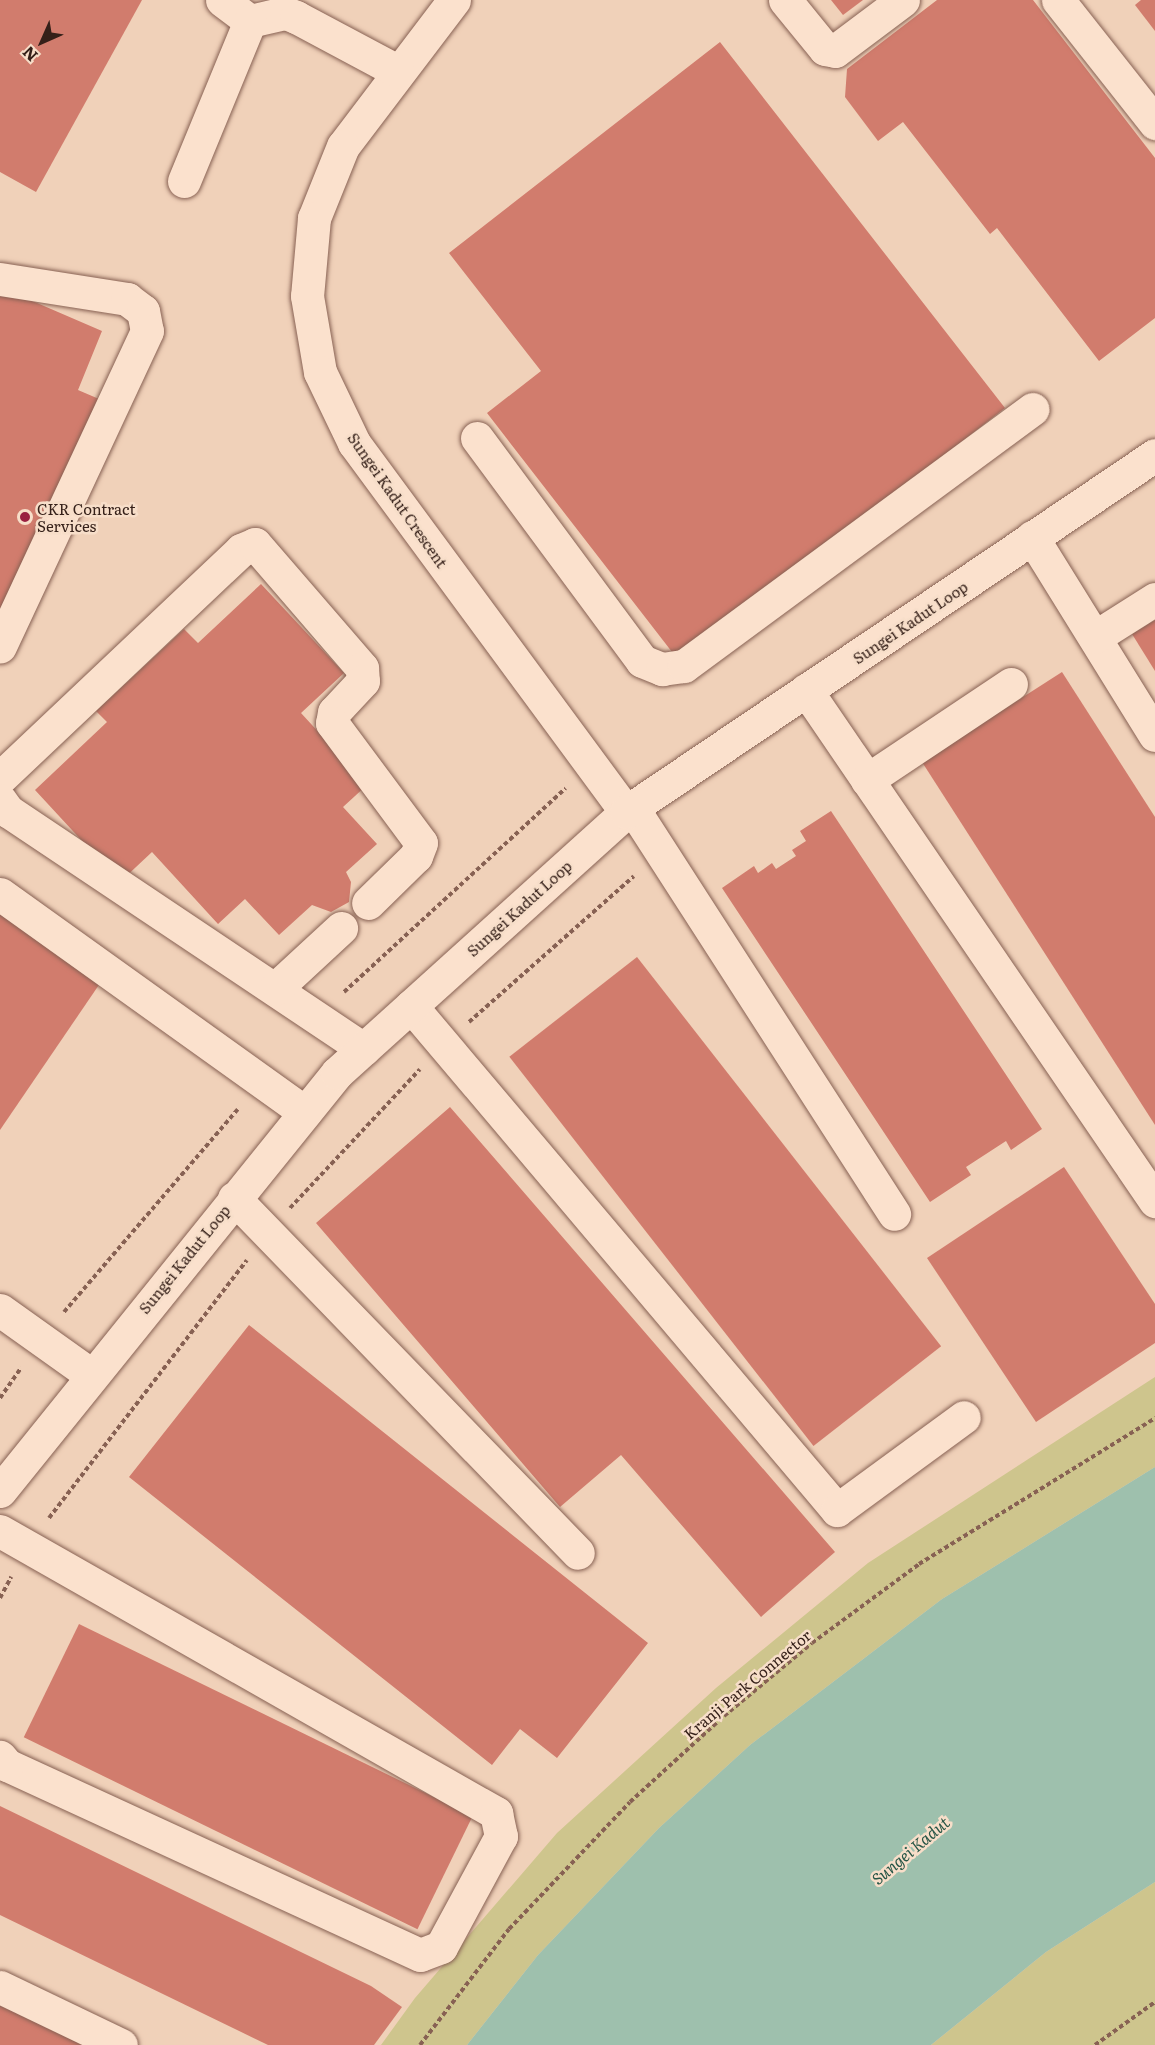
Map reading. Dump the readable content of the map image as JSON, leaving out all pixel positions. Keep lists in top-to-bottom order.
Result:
{
  "streets": {
    "street": ["Sungei Kadut Crescent", "Sungei Kadut Loop"],
    "path": ["Kranji Park Connector"]
  },
  "crossings": [
    ["Sungei Kadut Crescent", "Sungei Kadut Loop"]
  ],
  "water": ["Sungei Kadut"],
  "places": ["CKR Contract Services"],
  "north": "bottom left"
}
